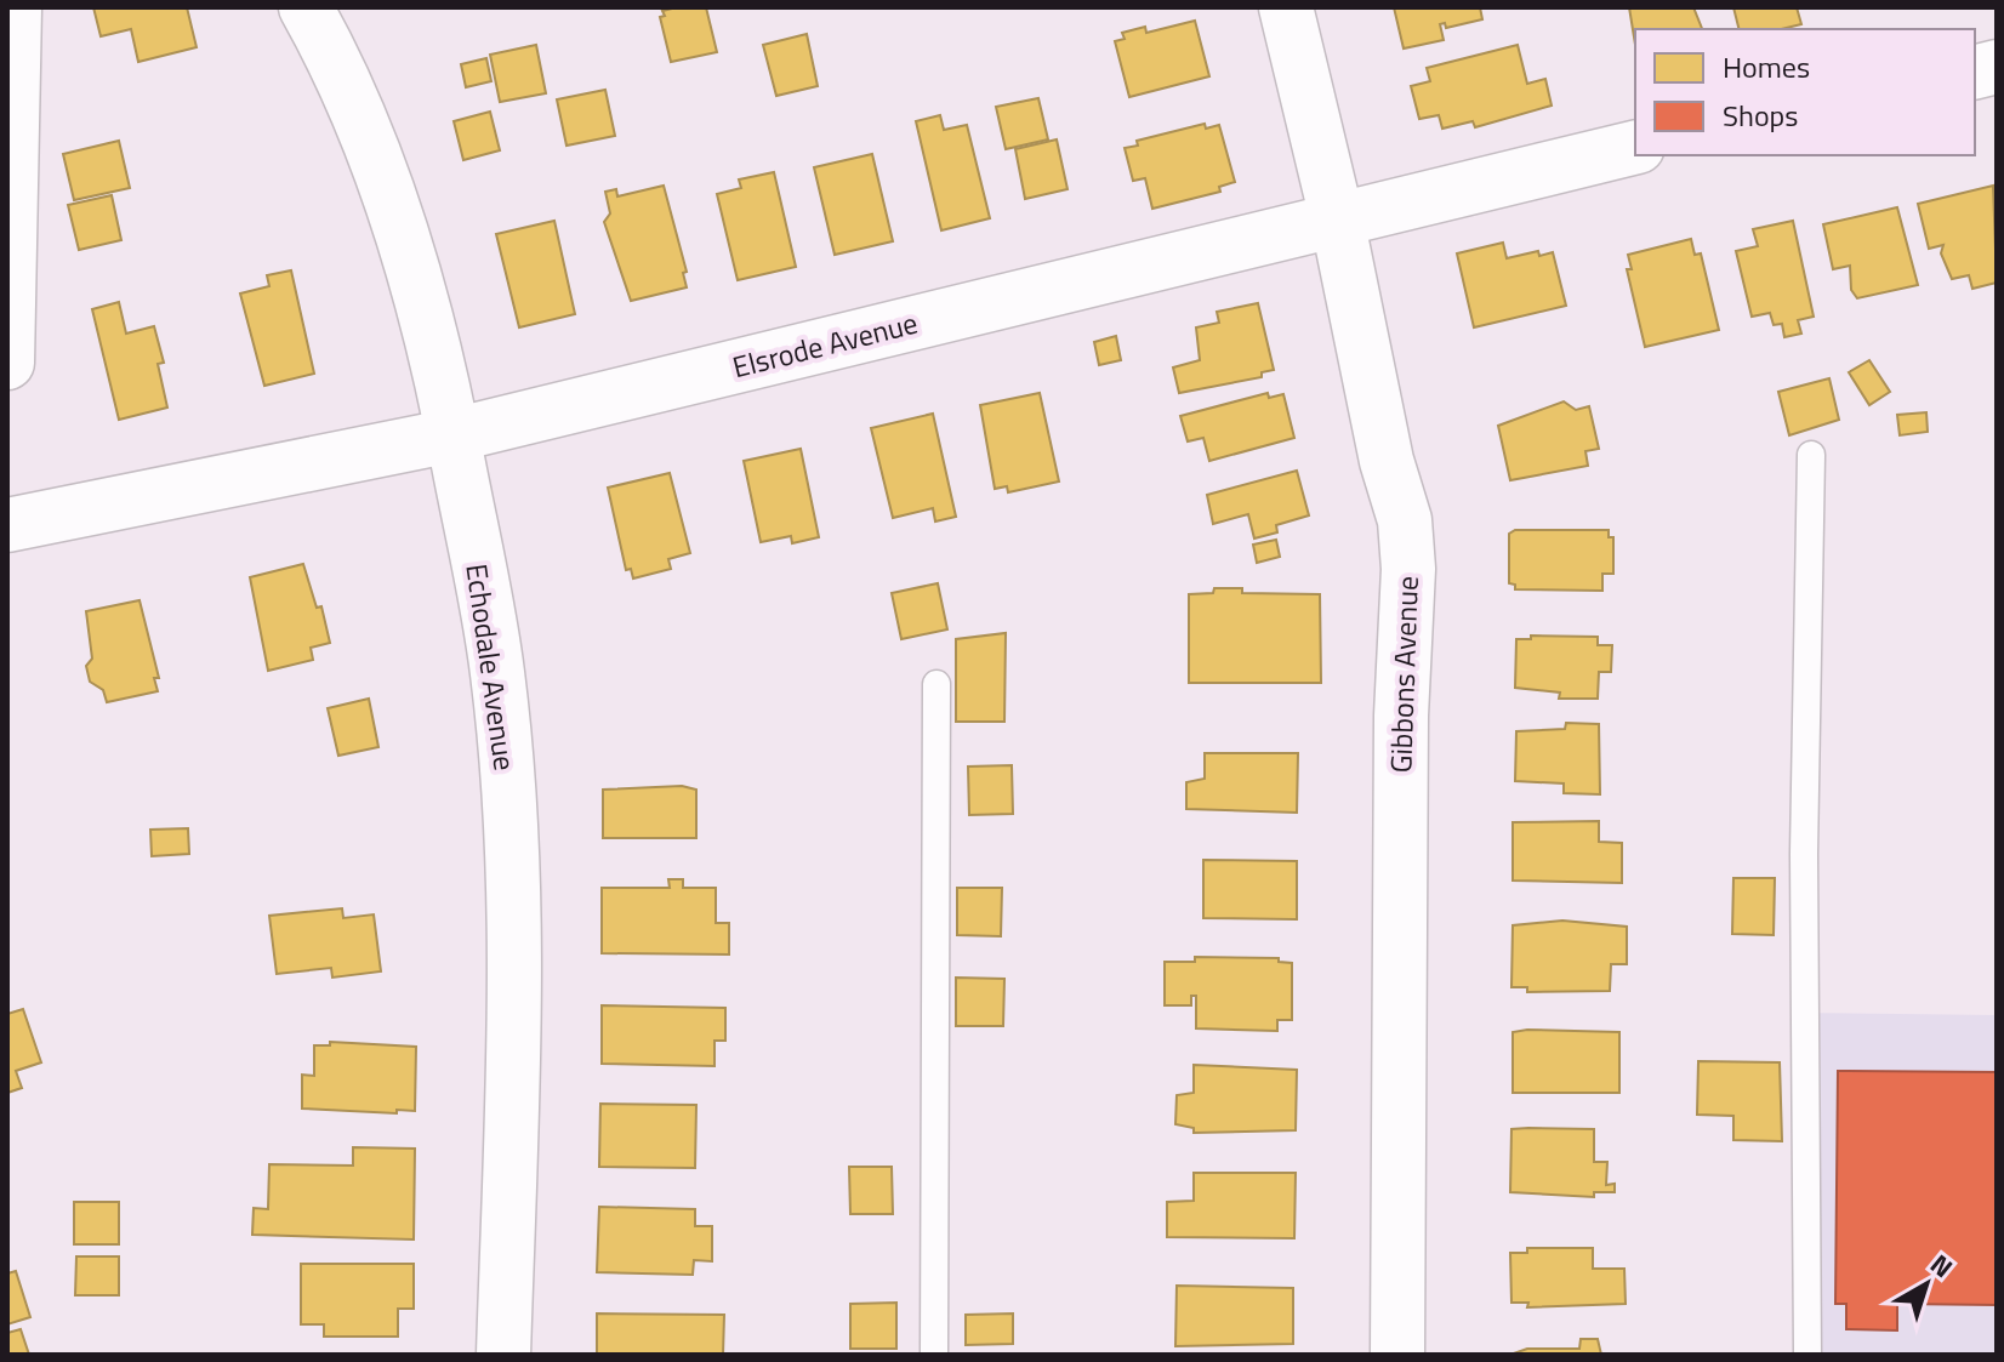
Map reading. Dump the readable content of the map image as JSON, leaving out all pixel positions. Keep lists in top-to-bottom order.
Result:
{
  "streets": {
    "street": ["Elsrode Avenue", "Echodale Avenue", "Gibbons Avenue"]
  },
  "crossings": [
    ["Elsrode Avenue", "Echodale Avenue"],
    ["Elsrode Avenue", "Gibbons Avenue"]
  ],
  "legend": ["Homes", "Shops"],
  "north": "top right"
}
